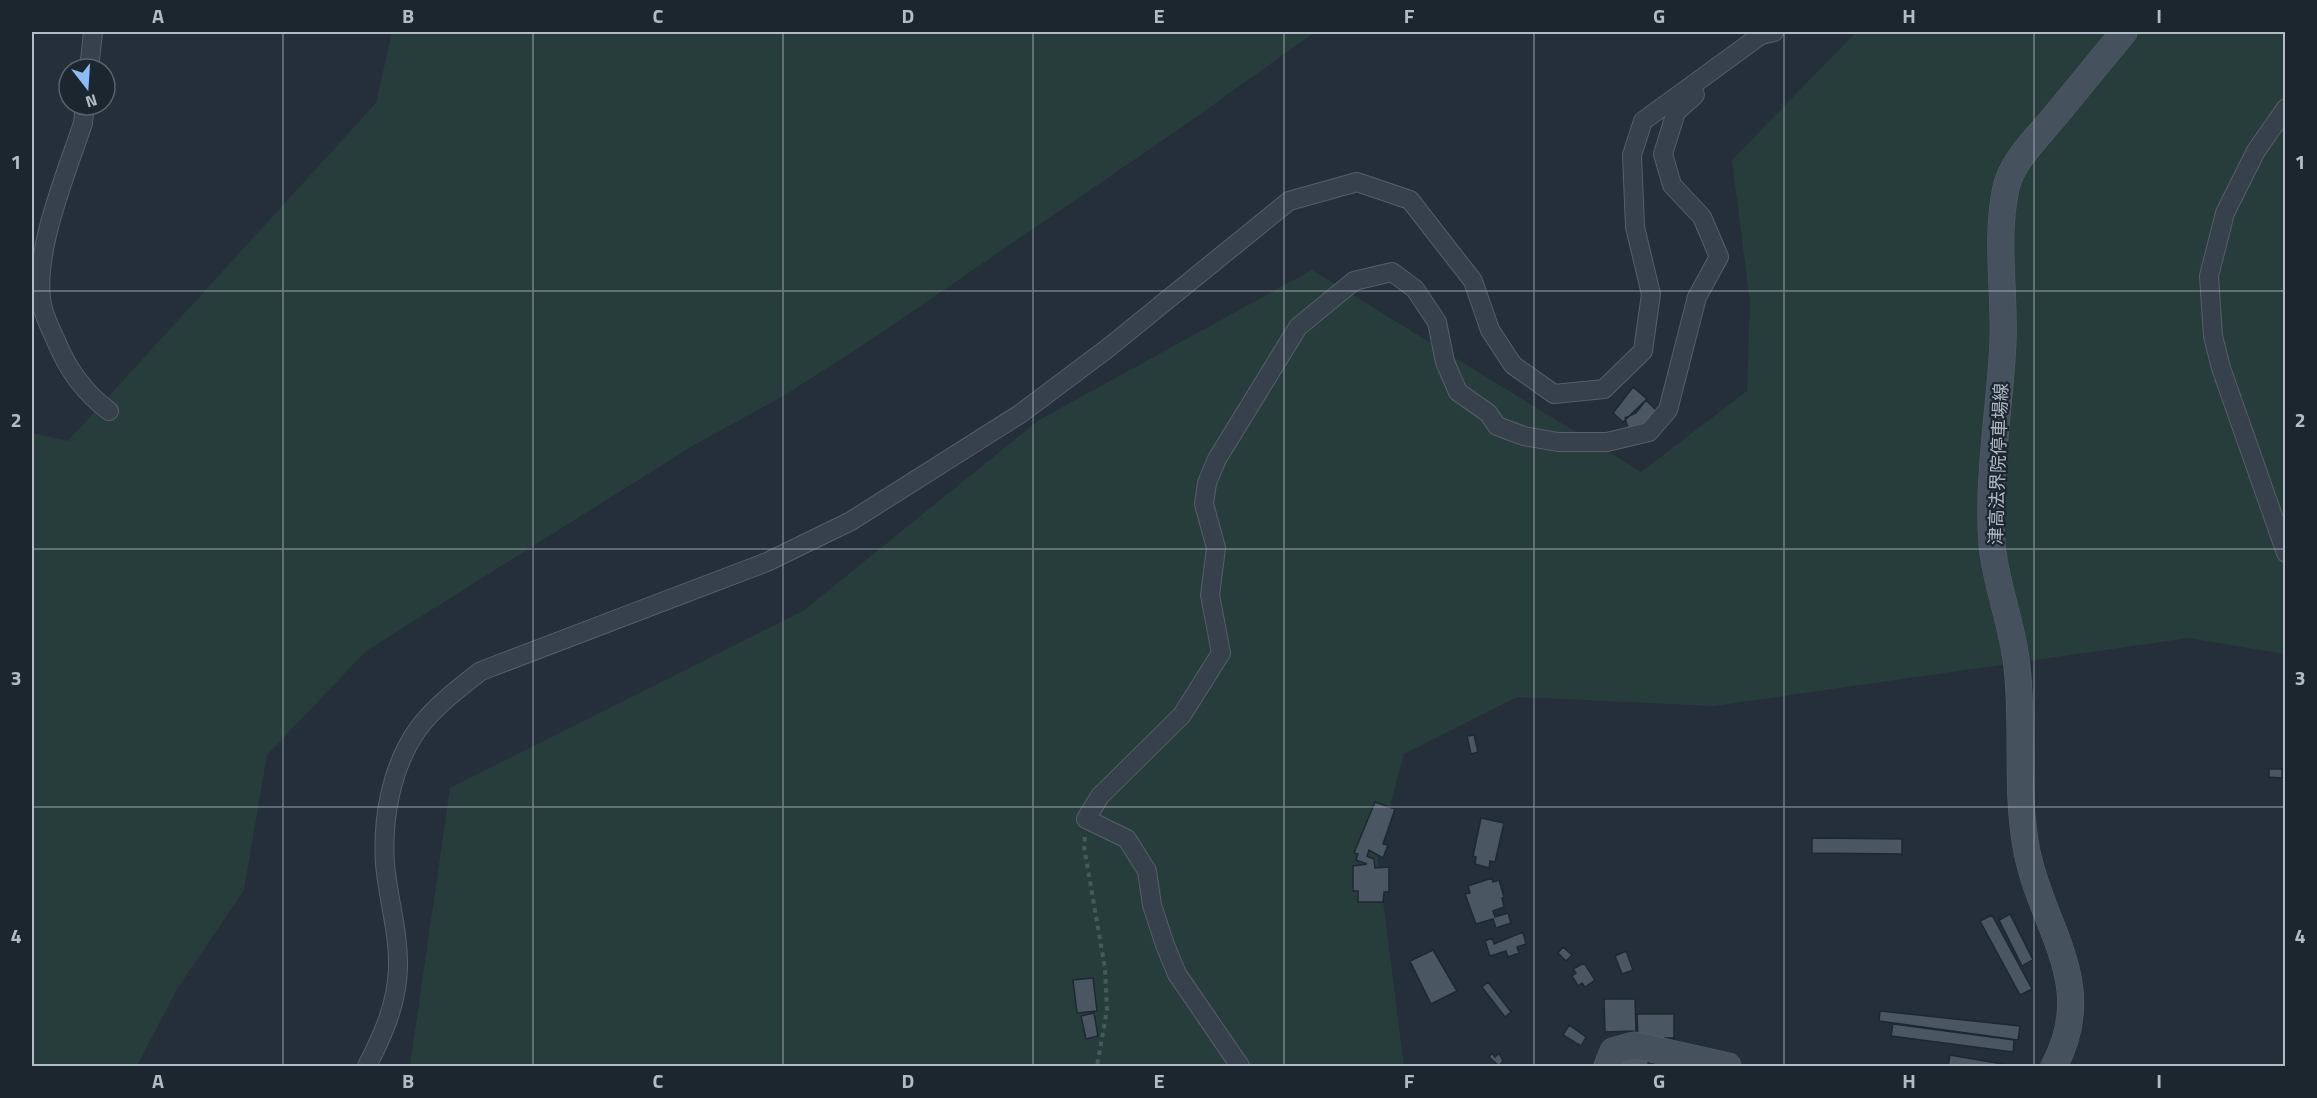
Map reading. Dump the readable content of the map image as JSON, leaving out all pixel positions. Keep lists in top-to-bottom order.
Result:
{
  "streets": {
    "main road": ["津高法界院停車場線"]
  },
  "north": "bottom",
  "grid": {
    "columns": [
      "A",
      "B",
      "C",
      "D",
      "E",
      "F",
      "G",
      "H",
      "I"
    ],
    "rows": [
      "1",
      "2",
      "3",
      "4"
    ]
  }
}
